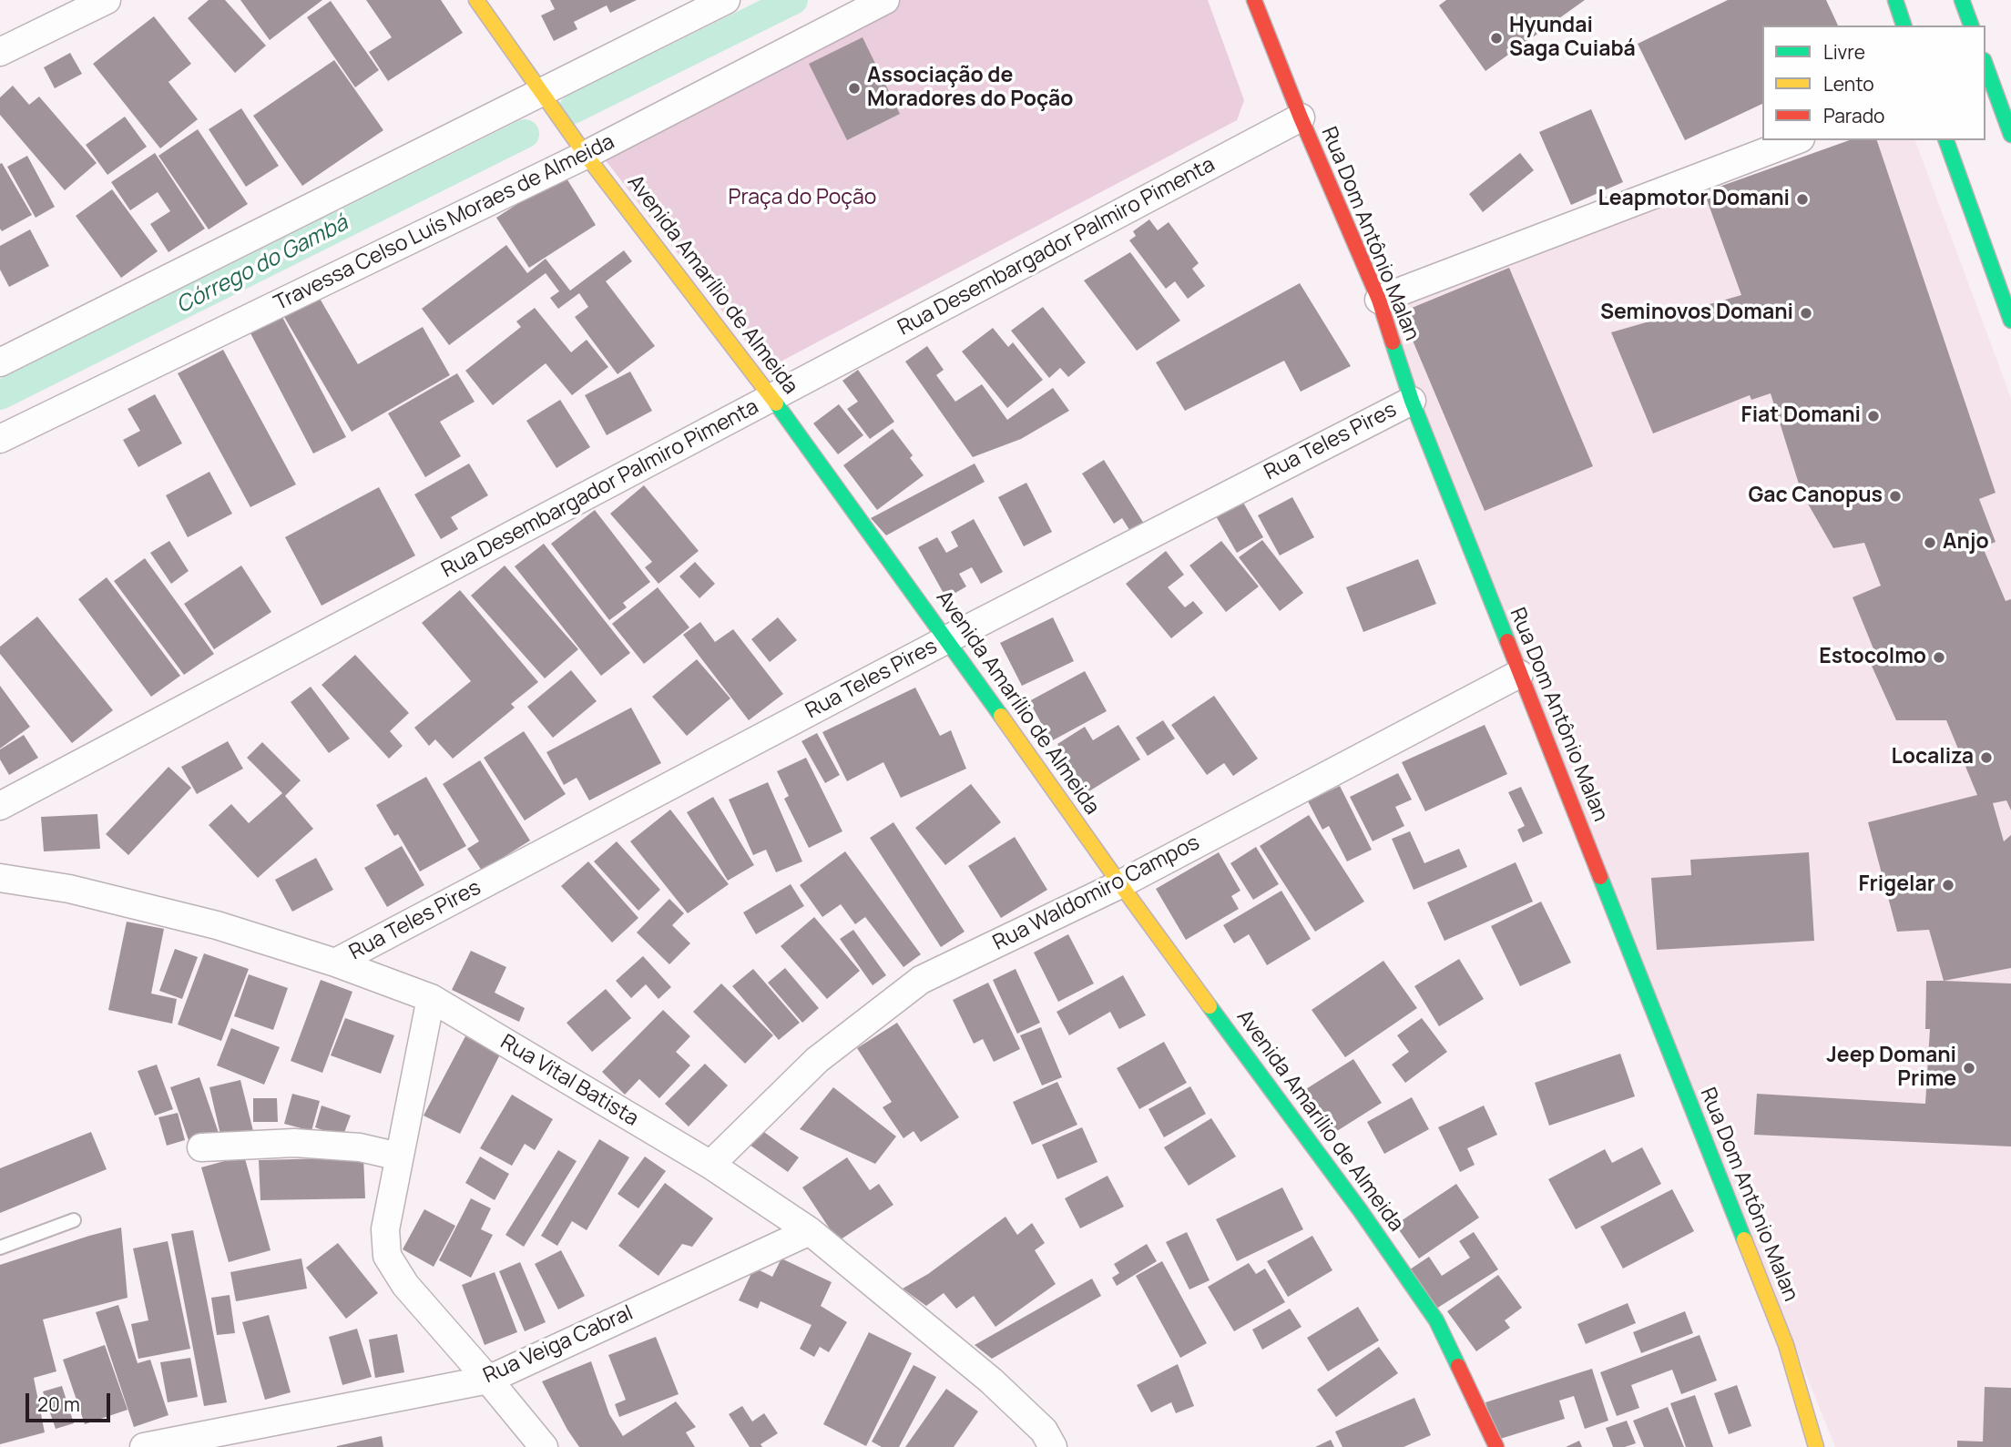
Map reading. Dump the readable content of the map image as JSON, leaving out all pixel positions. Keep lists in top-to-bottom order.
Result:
{
  "streets": {
    "street": [
      "Travessa Celso Luís Moraes de Almeida",
      "Rua Dom Antônio Malan",
      "Rua Desembargador Palmiro Pimenta",
      "Avenida Amarílio de Almeida",
      "Rua Teles Pires",
      "Rua Waldomiro Campos",
      "Rua Vital Batista",
      "Rua Veiga Cabral"
    ]
  },
  "crossings": [
    ["Travessa Celso Luís Moraes de Almeida", "Avenida Amarílio de Almeida"],
    ["Rua Dom Antônio Malan", "Rua Desembargador Palmiro Pimenta"],
    ["Rua Dom Antônio Malan", "Rua Teles Pires"],
    ["Rua Dom Antônio Malan", "Rua Waldomiro Campos"],
    ["Rua Desembargador Palmiro Pimenta", "Avenida Amarílio de Almeida"],
    ["Avenida Amarílio de Almeida", "Rua Teles Pires"],
    ["Avenida Amarílio de Almeida", "Rua Waldomiro Campos"],
    ["Rua Teles Pires", "Rua Vital Batista"],
    ["Rua Waldomiro Campos", "Rua Vital Batista"],
    ["Rua Vital Batista", "Rua Veiga Cabral"]
  ],
  "water": ["Córrego do Gambá"],
  "parks": ["Praça do Poção"],
  "places": [
    "Hyundai Saga Cuiabá",
    "Associação de Moradores do Poção",
    "Leapmotor Domani",
    "Seminovos Domani",
    "Fiat Domani",
    "Gac Canopus",
    "Anjo",
    "Estocolmo",
    "Localiza",
    "Frigelar",
    "Jeep Domani Prime"
  ],
  "legend": ["Livre", "Lento", "Parado"],
  "scale_bar": "20 m"
}
